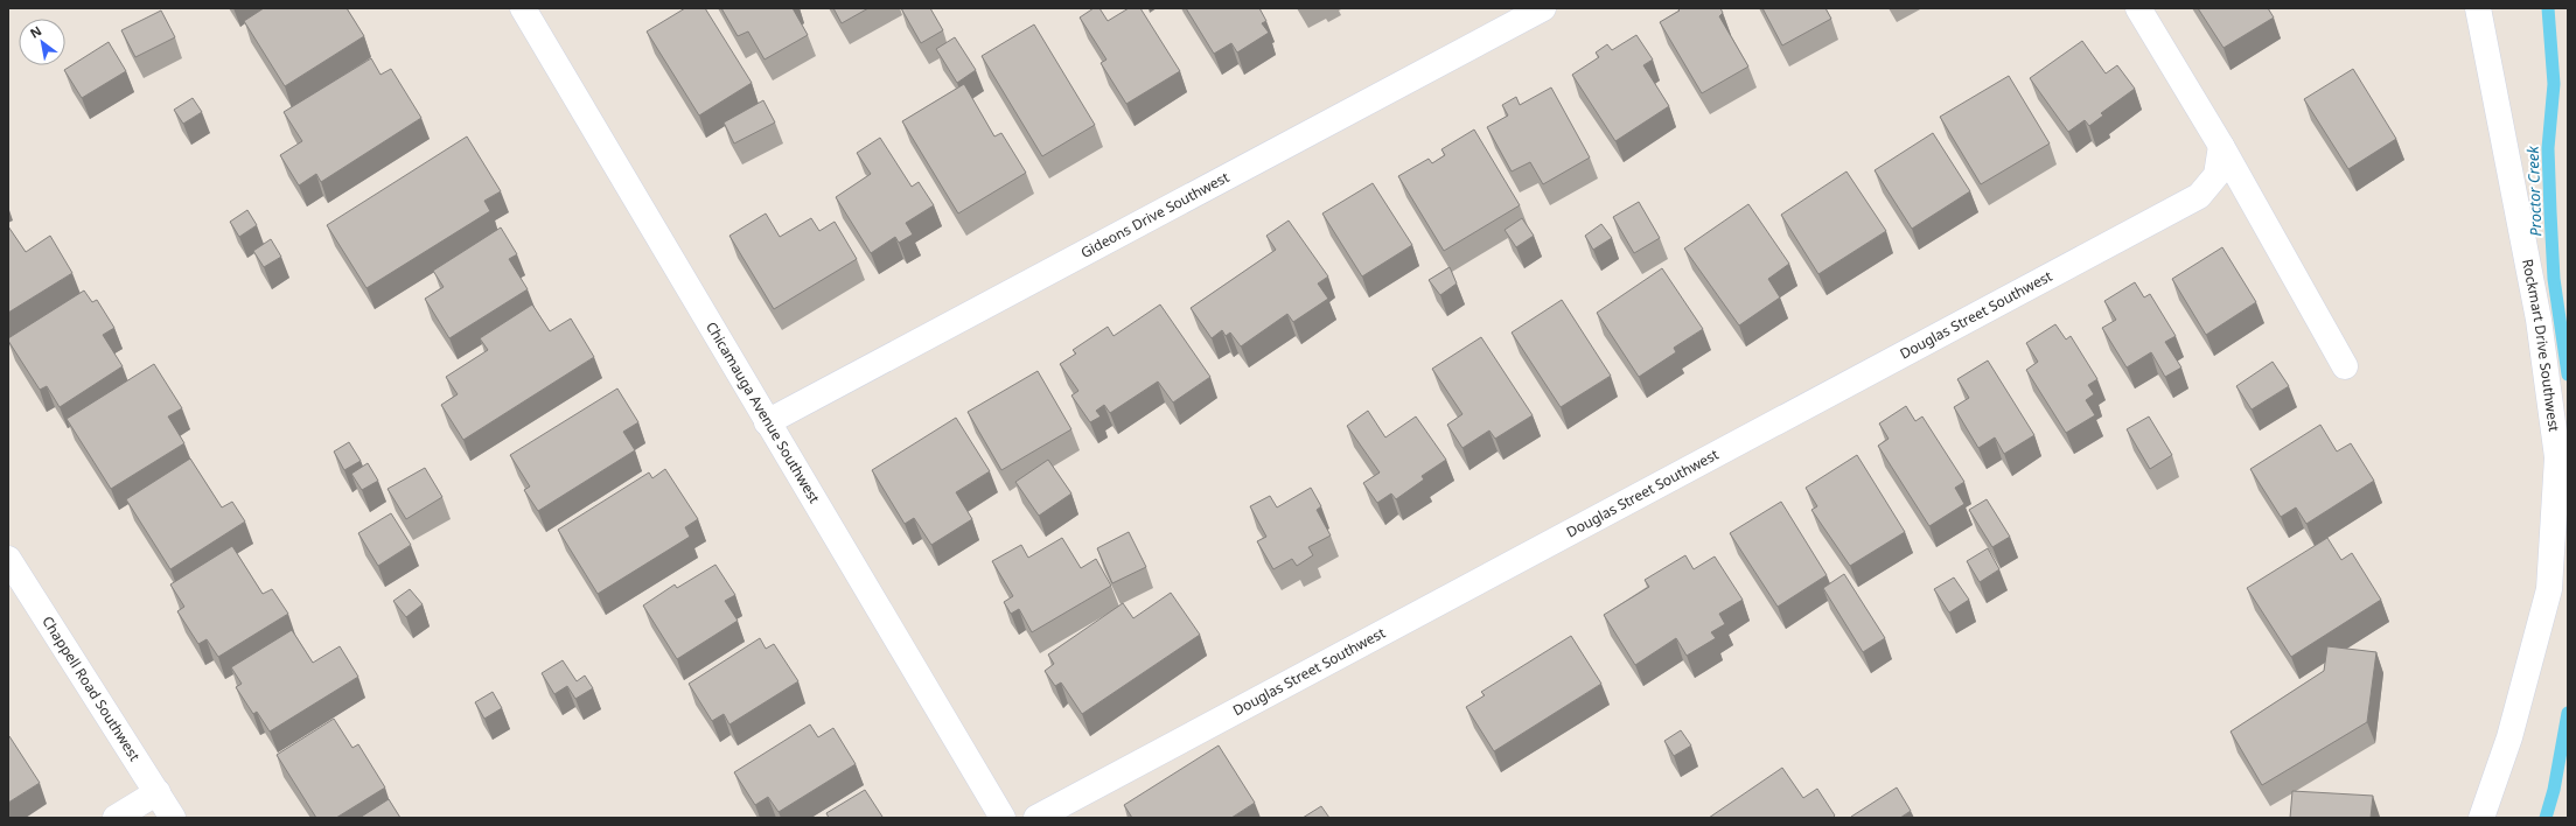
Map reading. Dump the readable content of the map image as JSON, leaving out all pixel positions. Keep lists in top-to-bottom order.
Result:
{
  "streets": {
    "street": [
      "Gideons Drive Southwest",
      "Douglas Street Southwest",
      "Rockmart Drive Southwest",
      "Chicamauga Avenue Southwest",
      "Chappell Road Southwest"
    ]
  },
  "crossings": [
    ["Gideons Drive Southwest", "Chicamauga Avenue Southwest"]
  ],
  "water": ["Proctor Creek"],
  "north": "top left"
}
